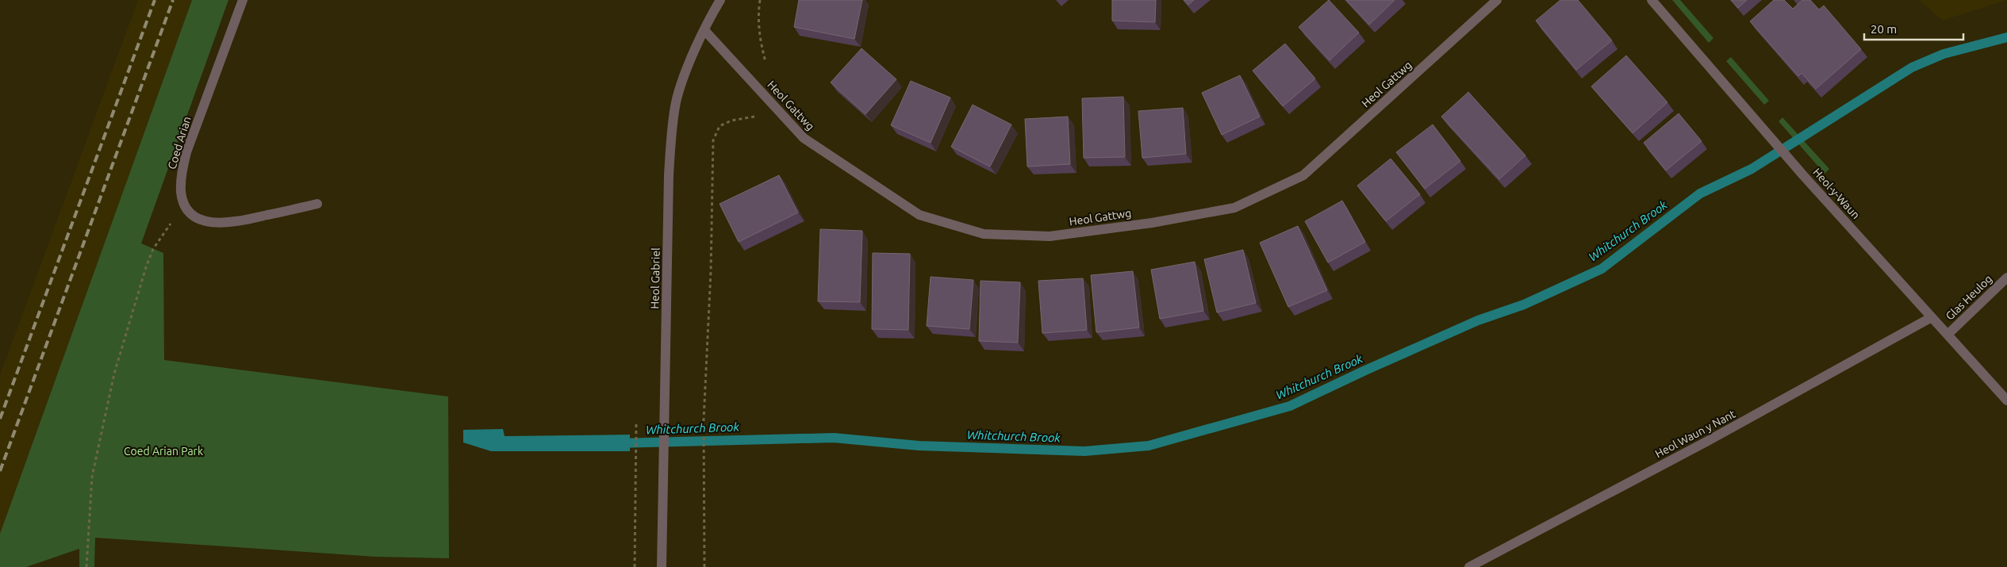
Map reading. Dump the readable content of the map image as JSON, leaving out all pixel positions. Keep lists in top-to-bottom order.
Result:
{
  "streets": {
    "street": [
      "Heol Gattwg",
      "Coed Arian",
      "Heol-y-Waun",
      "Heol Gabriel",
      "Glas Heulog",
      "Heol Waun y Nant"
    ]
  },
  "crossings": [
    ["Heol Gattwg", "Heol Gabriel"],
    ["Heol-y-Waun", "Glas Heulog"],
    ["Heol-y-Waun", "Heol Waun y Nant"]
  ],
  "water": ["Whitchurch Brook"],
  "parks": ["Coed Arian Park"],
  "scale_bar": "20 m"
}
